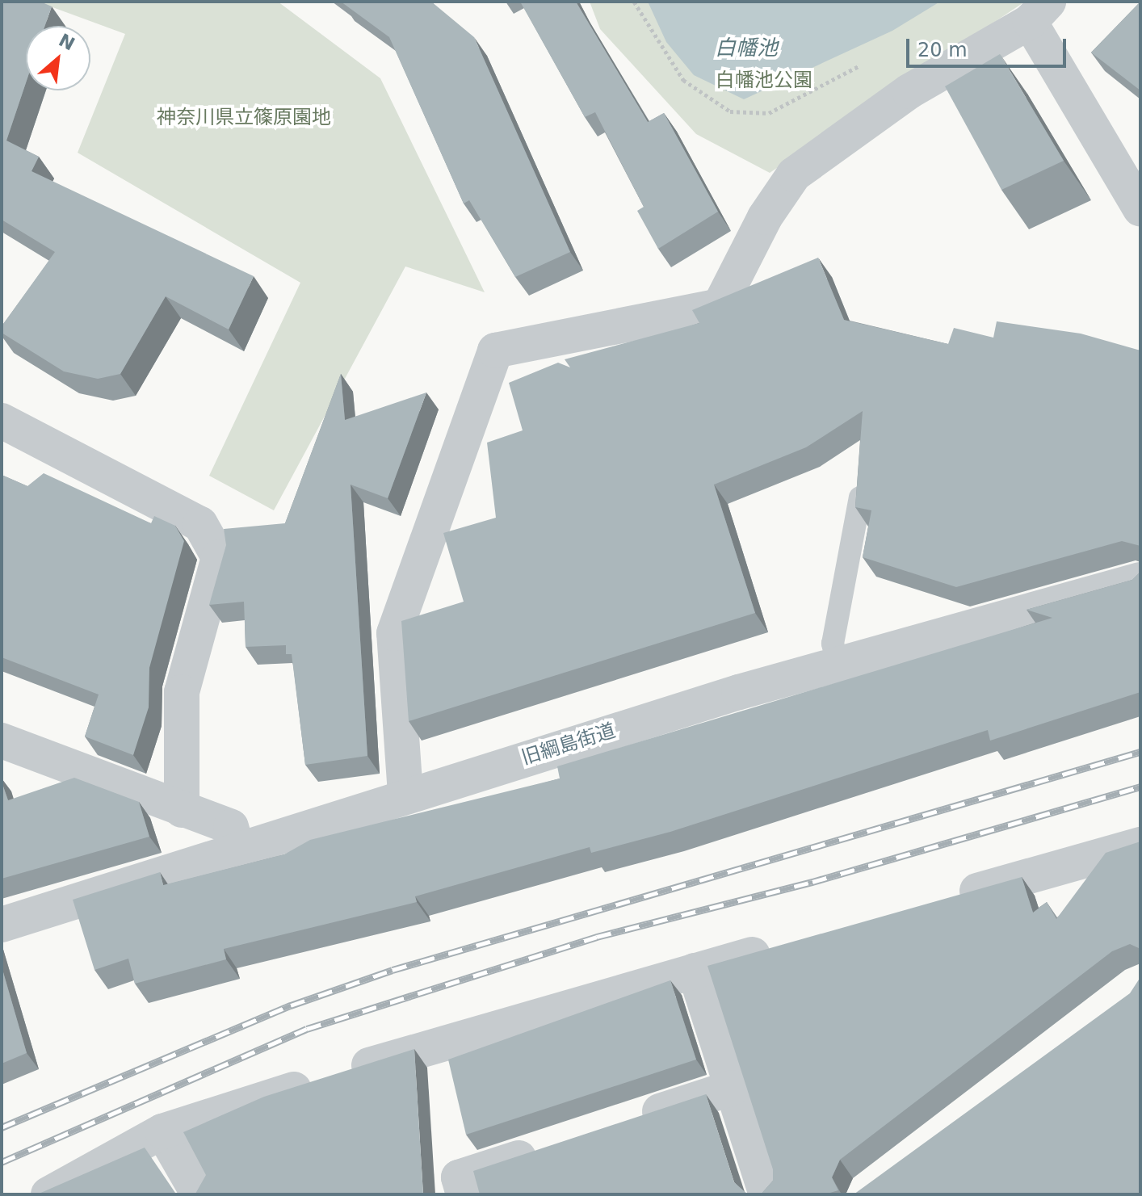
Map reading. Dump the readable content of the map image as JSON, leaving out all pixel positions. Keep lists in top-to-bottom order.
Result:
{
  "streets": {
    "street": ["旧綱島街道"]
  },
  "water": ["白幡池"],
  "parks": ["白幡池公園", "神奈川県立篠原園地"],
  "scale_bar": "20 m",
  "north": "top right"
}
